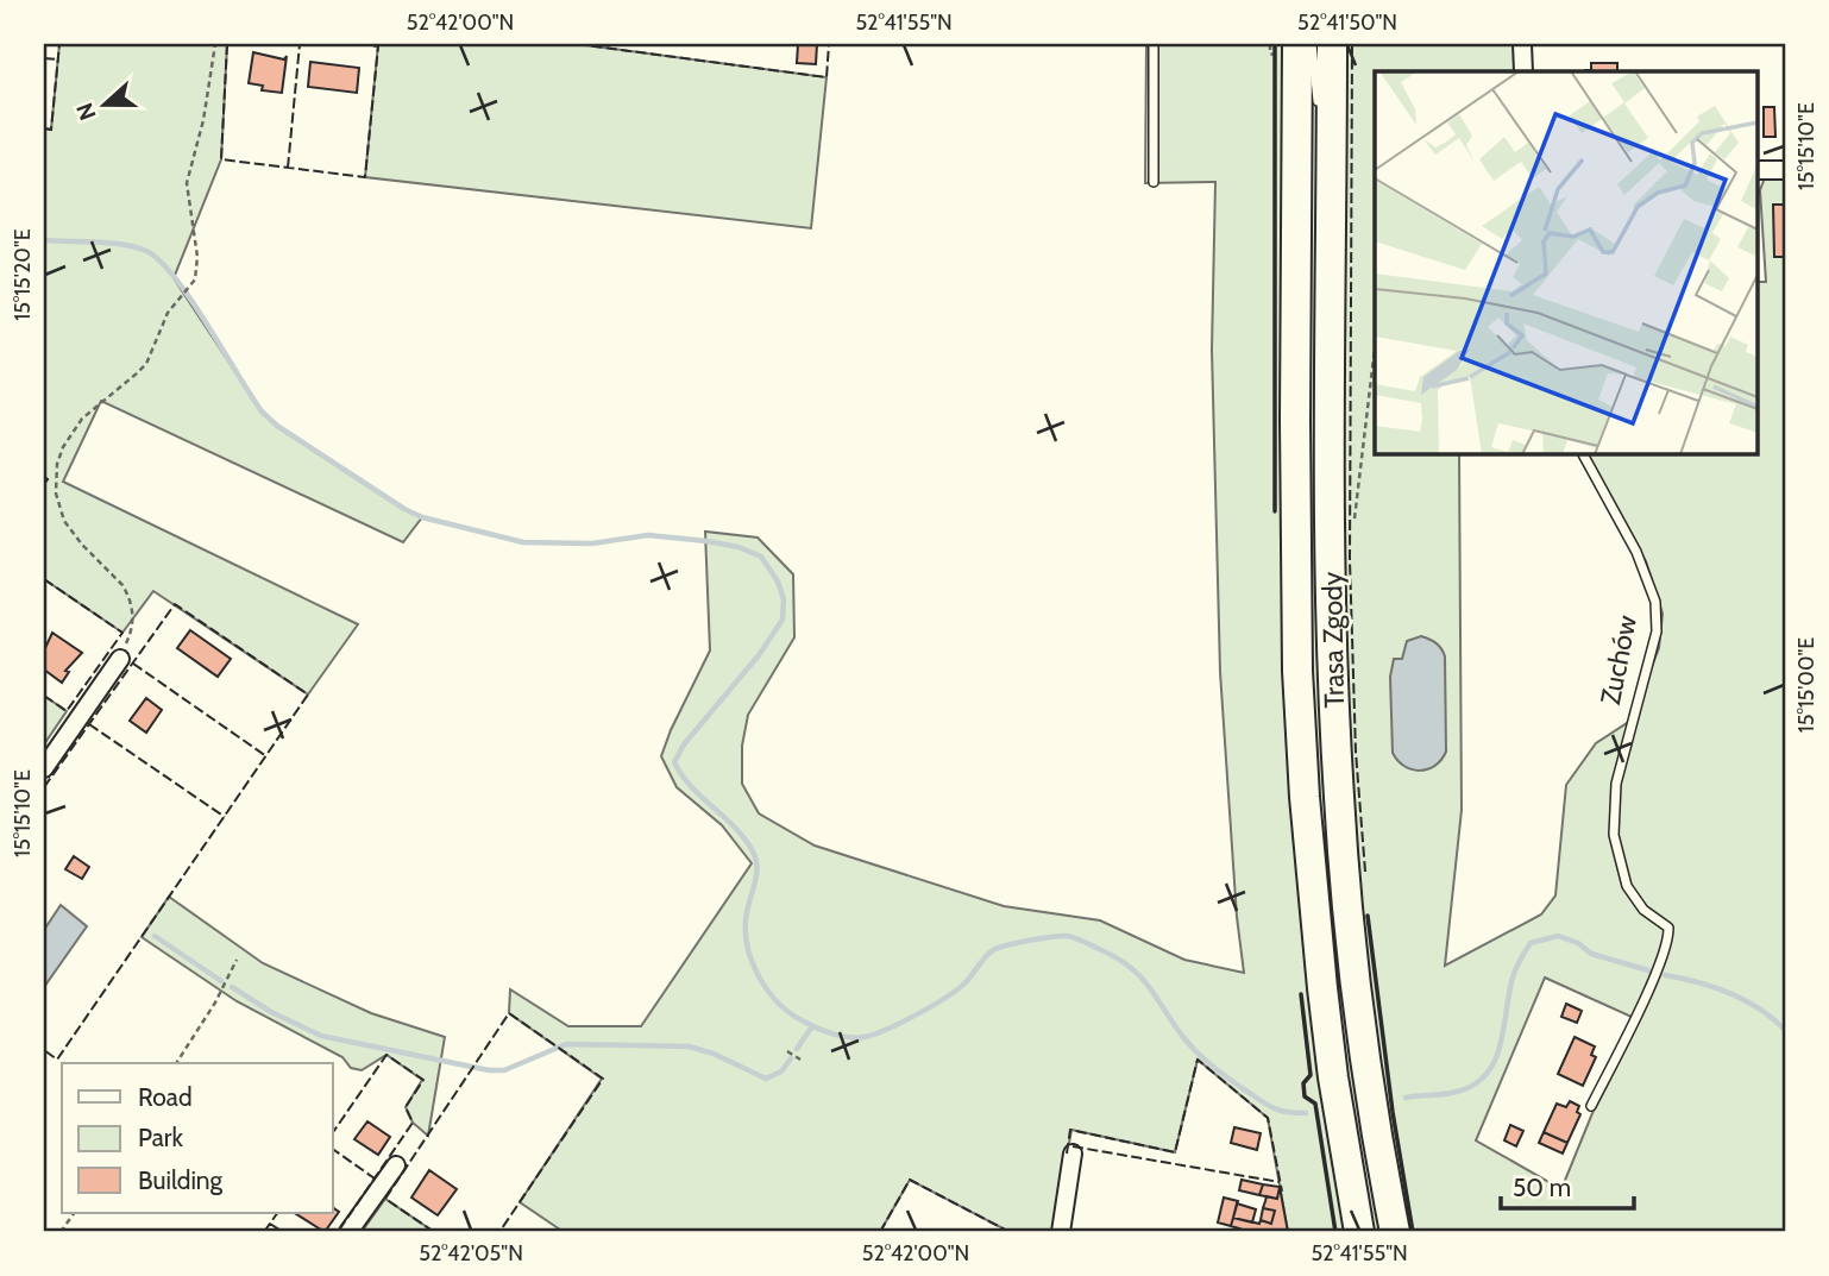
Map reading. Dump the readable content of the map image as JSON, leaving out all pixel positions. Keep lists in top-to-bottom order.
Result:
{
  "streets": {
    "highway": ["Trasa Zgody"],
    "lane": ["Zuchów"]
  },
  "legend": ["Road", "Park", "Building"],
  "scale_bar": "50 m",
  "north": "left",
  "coordinates": [
    "52°42'00\"N",
    "52°41'55\"N",
    "52°41'50\"N",
    "15°15'10\"E",
    "15°15'20\"E",
    "15°15'00\"E",
    "52°42'05\"N"
  ]
}
